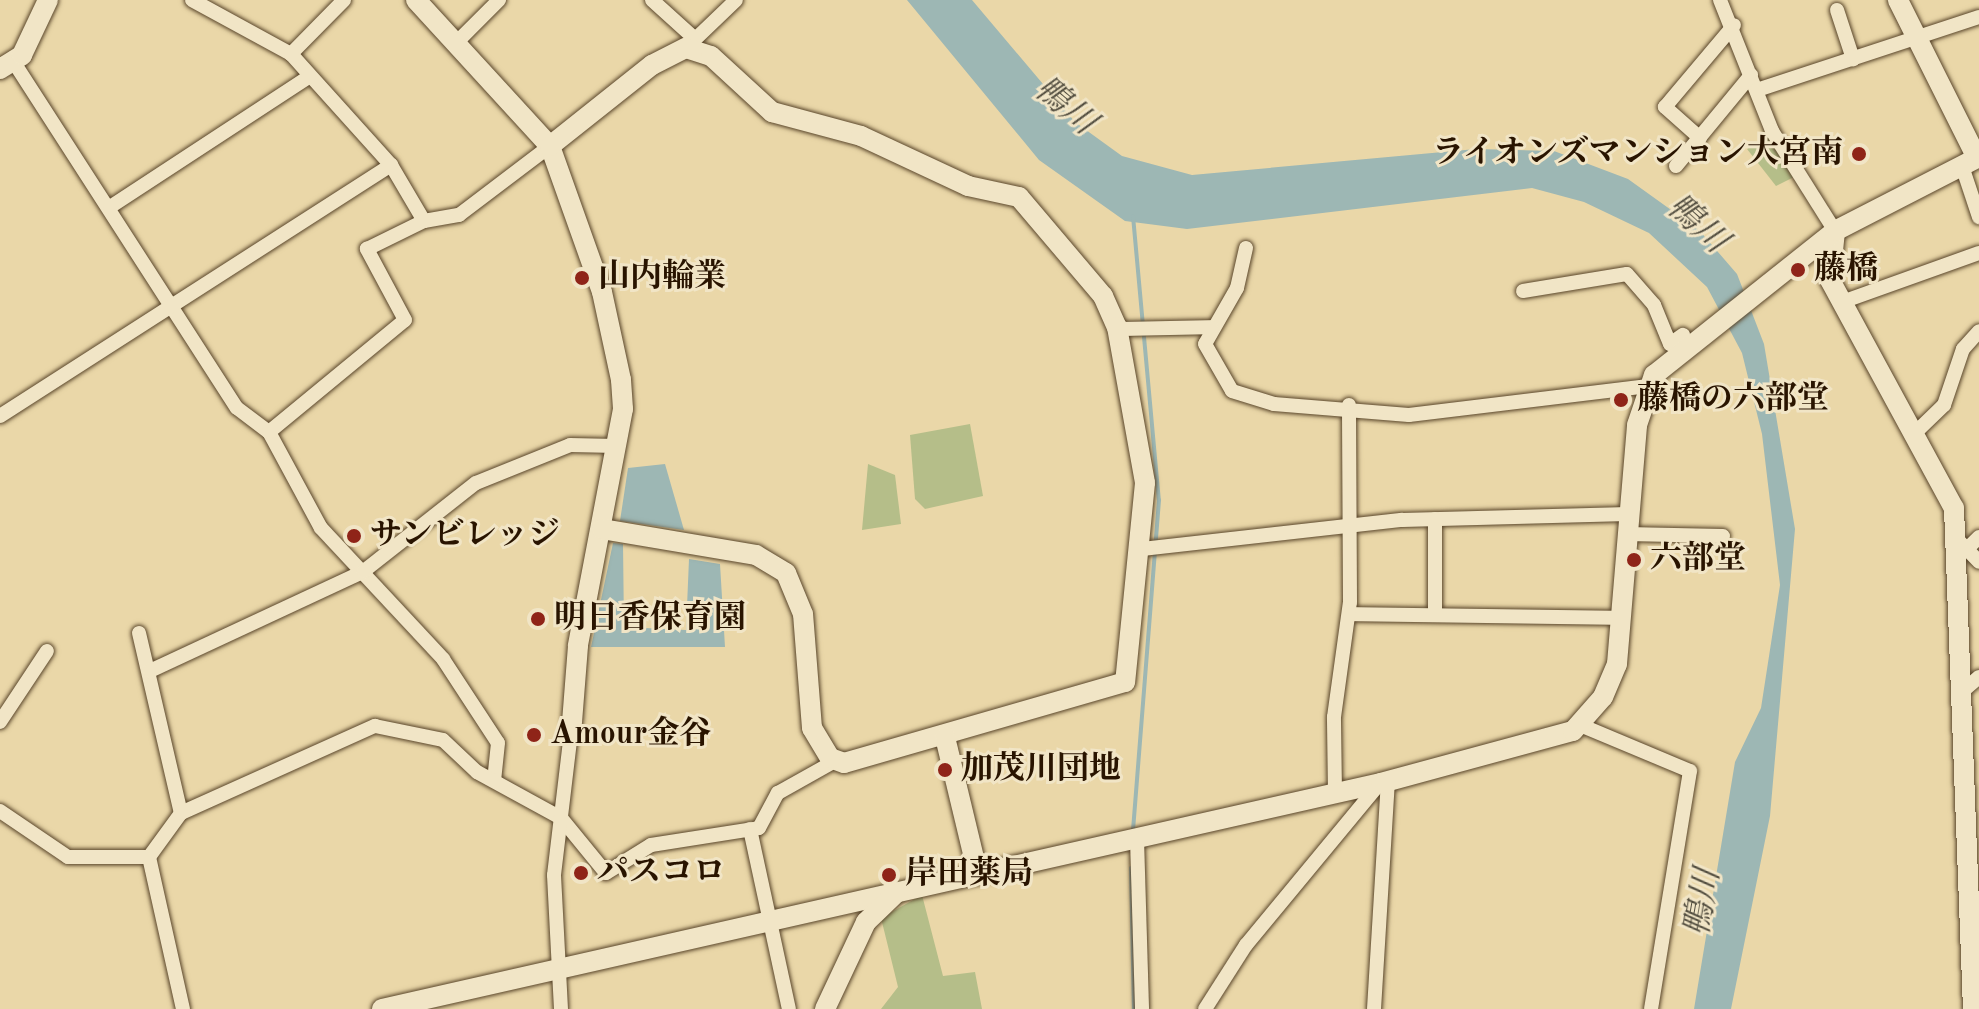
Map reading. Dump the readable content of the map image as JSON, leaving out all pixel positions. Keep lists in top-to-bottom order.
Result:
{
  "water": ["鴨川"],
  "places": [
    "ライオンズマンション大宮南",
    "藤橋",
    "山内輪業",
    "藤橋の六部堂",
    "サンビレッジ",
    "六部堂",
    "明日香保育園",
    "Amour金谷",
    "加茂川団地",
    "パスコロ",
    "岸田薬局"
  ]
}
